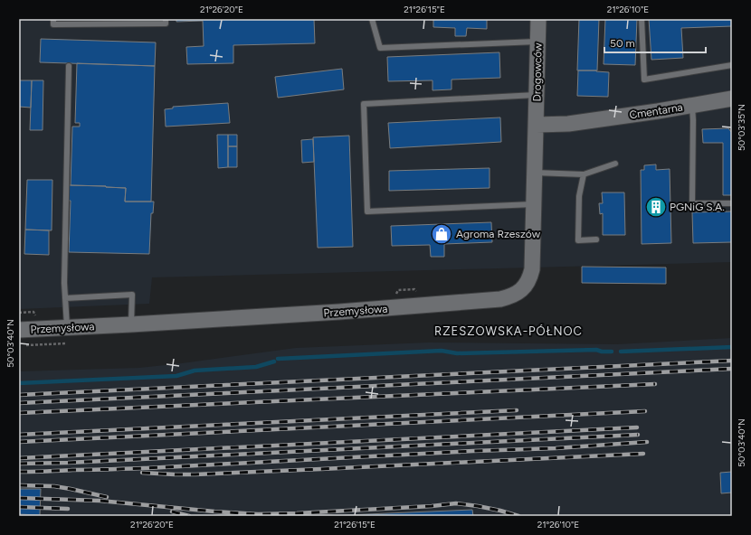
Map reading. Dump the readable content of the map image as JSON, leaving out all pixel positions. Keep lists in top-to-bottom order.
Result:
{
  "streets": {
    "street": ["Drogowców", "Cmentarna", "Przemysłowa"]
  },
  "crossings": [
    ["Drogowców", "Cmentarna"],
    ["Drogowców", "Przemysłowa"],
    ["Cmentarna", "Przemysłowa"]
  ],
  "districts": ["RZESZOWSKA-PÓŁNOC"],
  "places": {
    "building": ["PGNiG S.A."],
    "shop": ["Agroma Rzeszów"]
  },
  "scale_bar": "50 m",
  "coordinates": [
    "21°26'20\"E",
    "21°26'15\"E",
    "21°26'10\"E",
    "50°03'35\"N",
    "50°03'40\"N"
  ]
}
